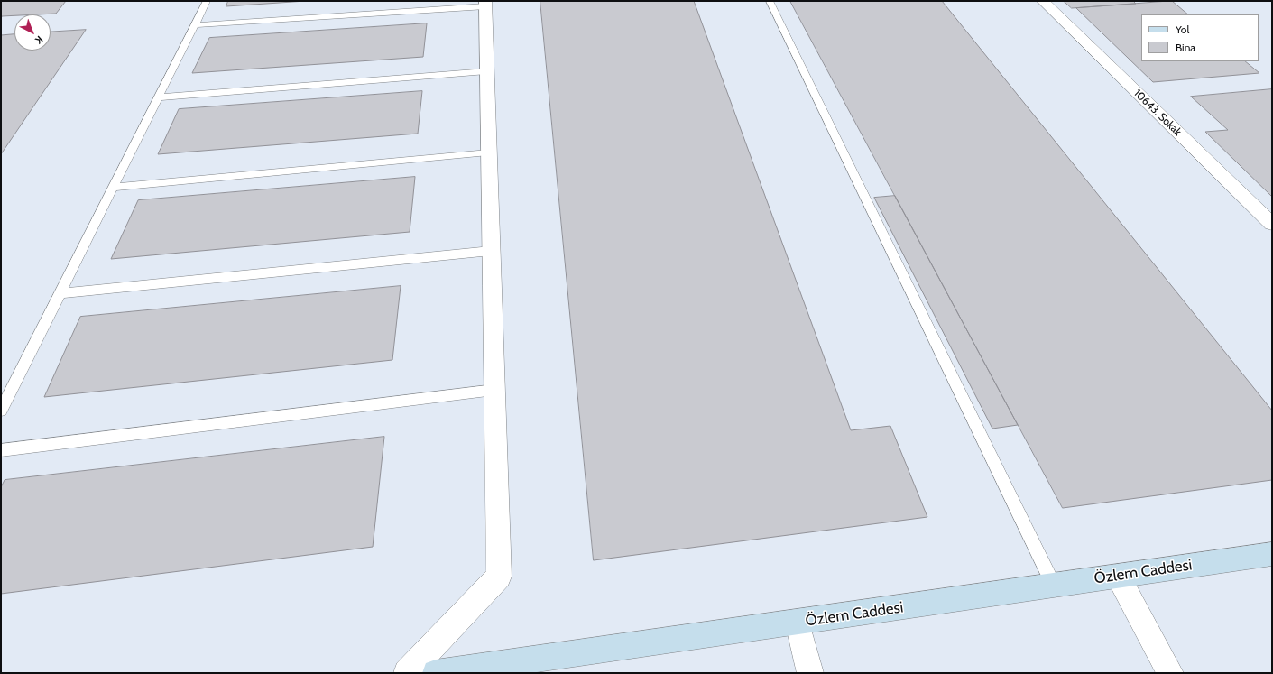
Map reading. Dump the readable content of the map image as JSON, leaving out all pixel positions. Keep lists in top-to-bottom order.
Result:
{
  "streets": {
    "street": ["10643. Sokak", "Özlem Caddesi"]
  },
  "legend": ["Yol", "Bina"],
  "north": "bottom right"
}
